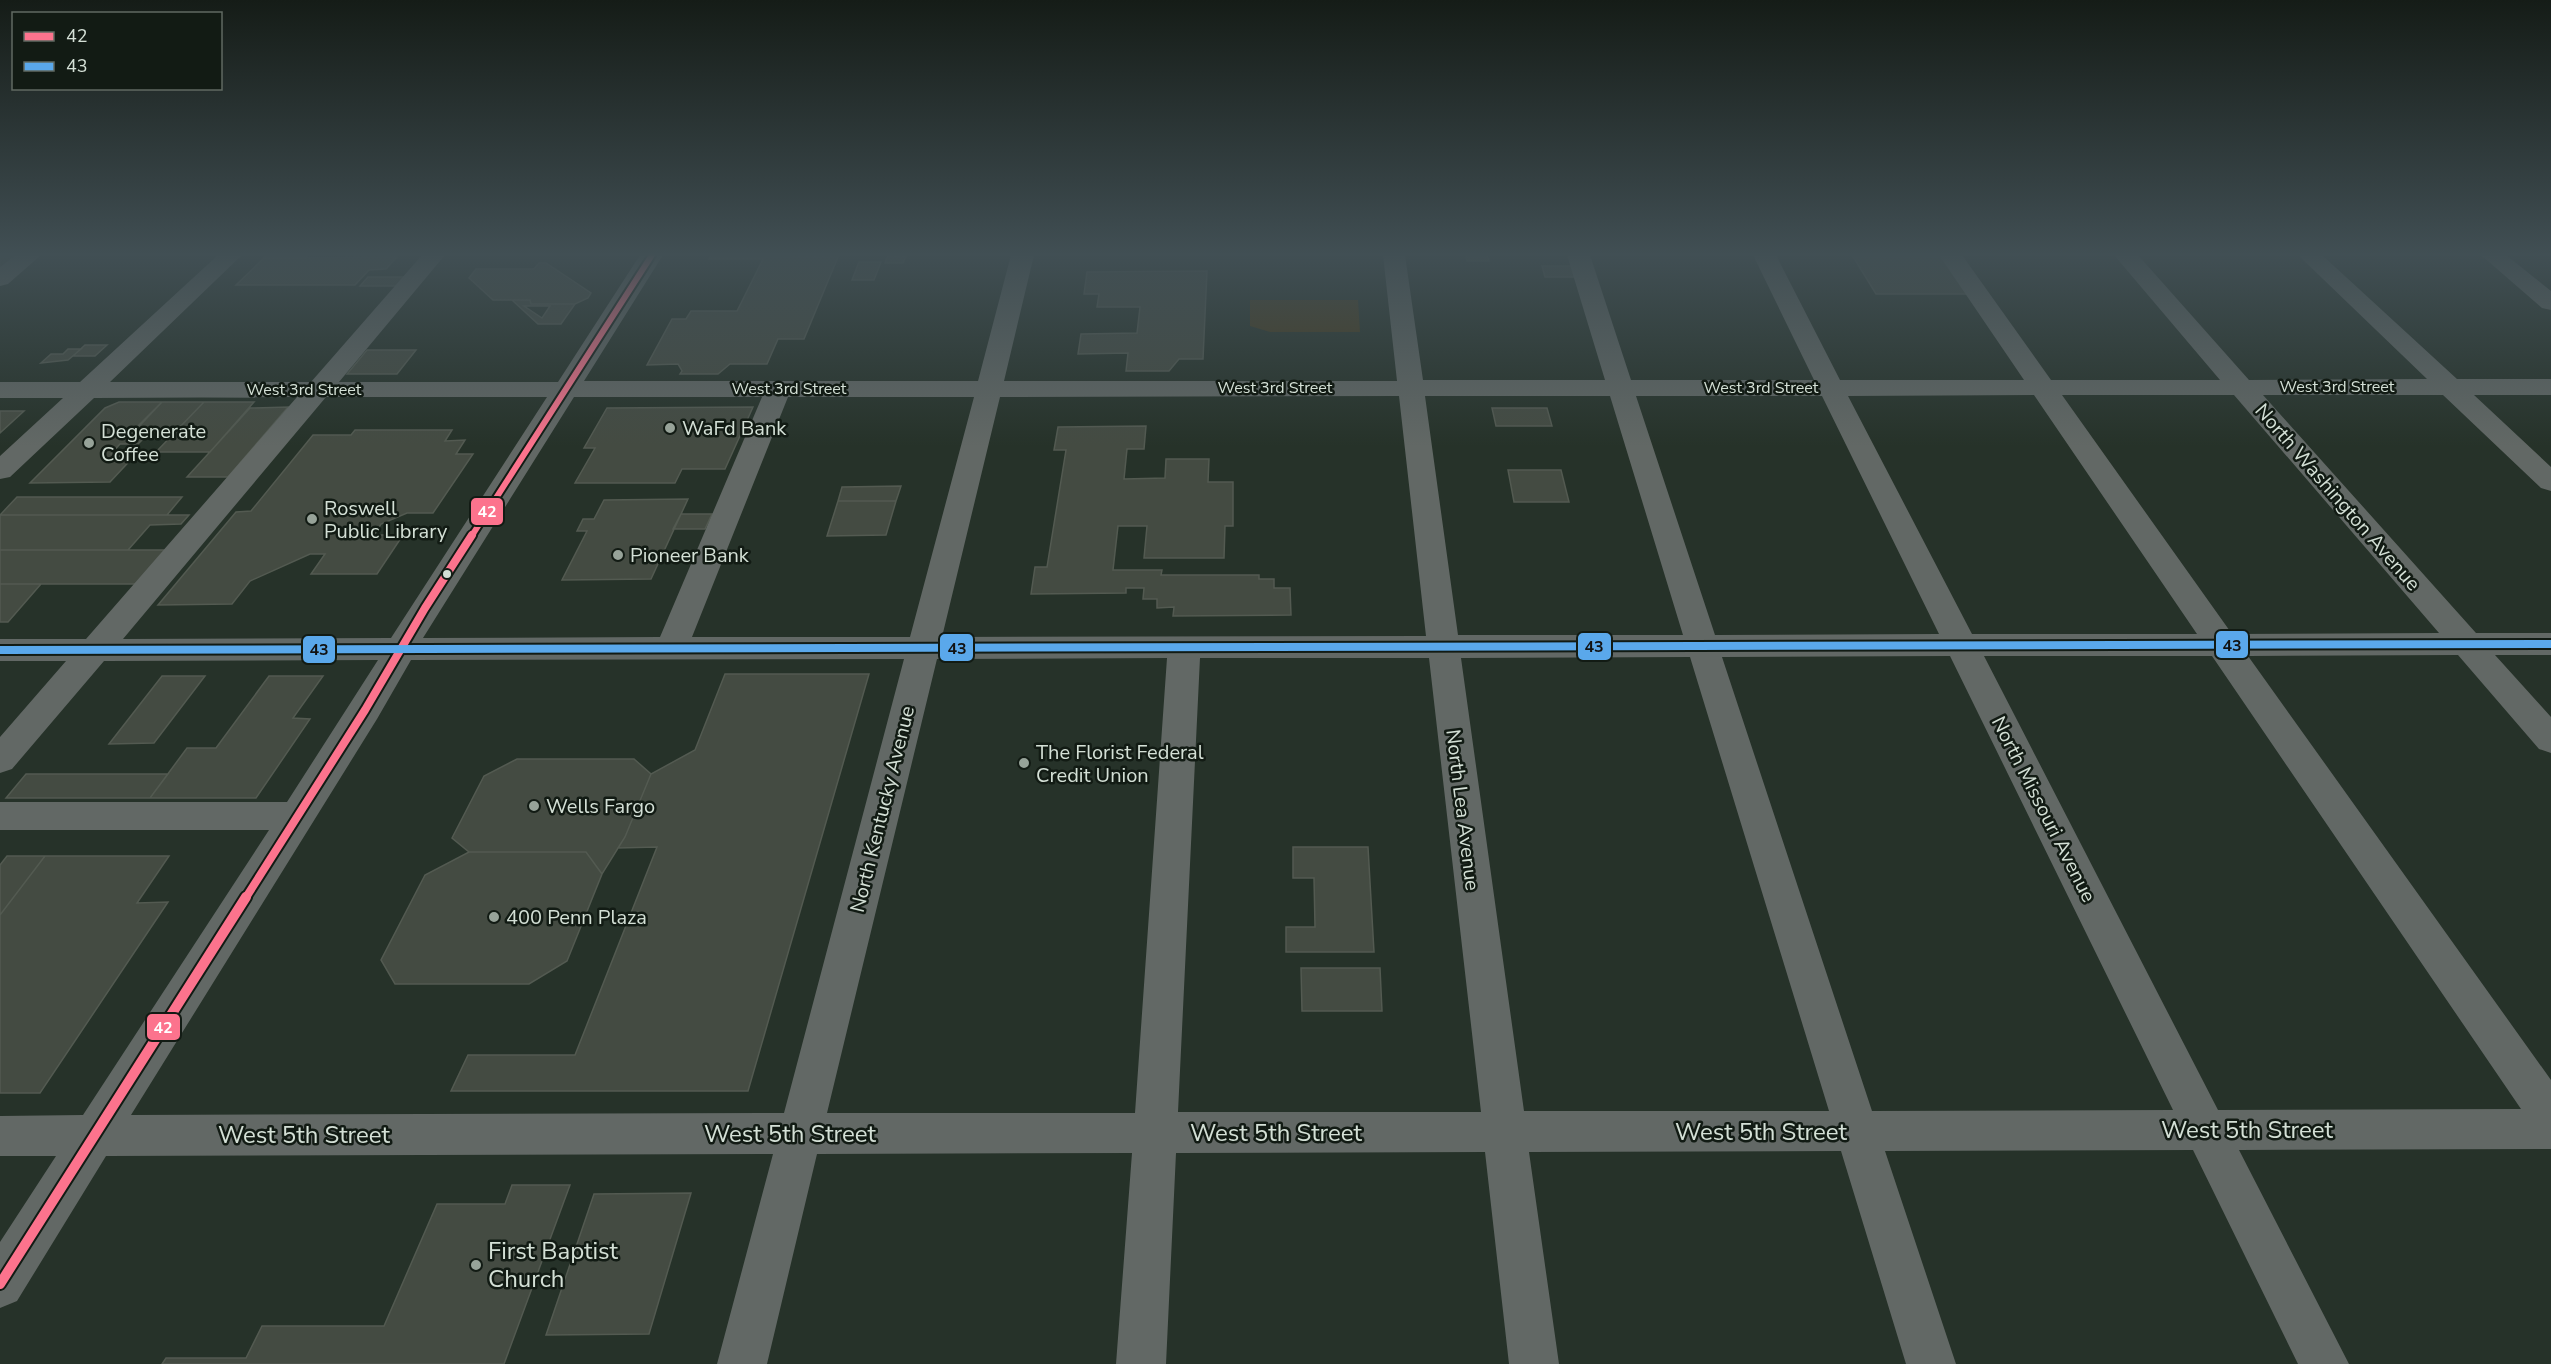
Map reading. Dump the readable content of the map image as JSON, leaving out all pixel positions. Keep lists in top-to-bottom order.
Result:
{
  "streets": {
    "street": [
      "West 3rd Street",
      "North Washington Avenue",
      "North Kentucky Avenue",
      "North Missouri Avenue",
      "North Lea Avenue",
      "West 5th Street"
    ]
  },
  "crossings": [
    ["West 3rd Street", "North Washington Avenue"],
    ["West 3rd Street", "North Kentucky Avenue"],
    ["West 3rd Street", "North Missouri Avenue"],
    ["West 3rd Street", "North Lea Avenue"],
    ["North Kentucky Avenue", "West 5th Street"],
    ["North Missouri Avenue", "West 5th Street"],
    ["North Lea Avenue", "West 5th Street"]
  ],
  "places": [
    "WaFd Bank",
    "Degenerate Coffee",
    "Roswell Public Library",
    "Pioneer Bank",
    "The Florist Federal Credit Union",
    "Wells Fargo",
    "400 Penn Plaza",
    "First Baptist Church"
  ],
  "lines": ["transit line 42", "transit line 43"],
  "legend": ["42", "43"]
}
